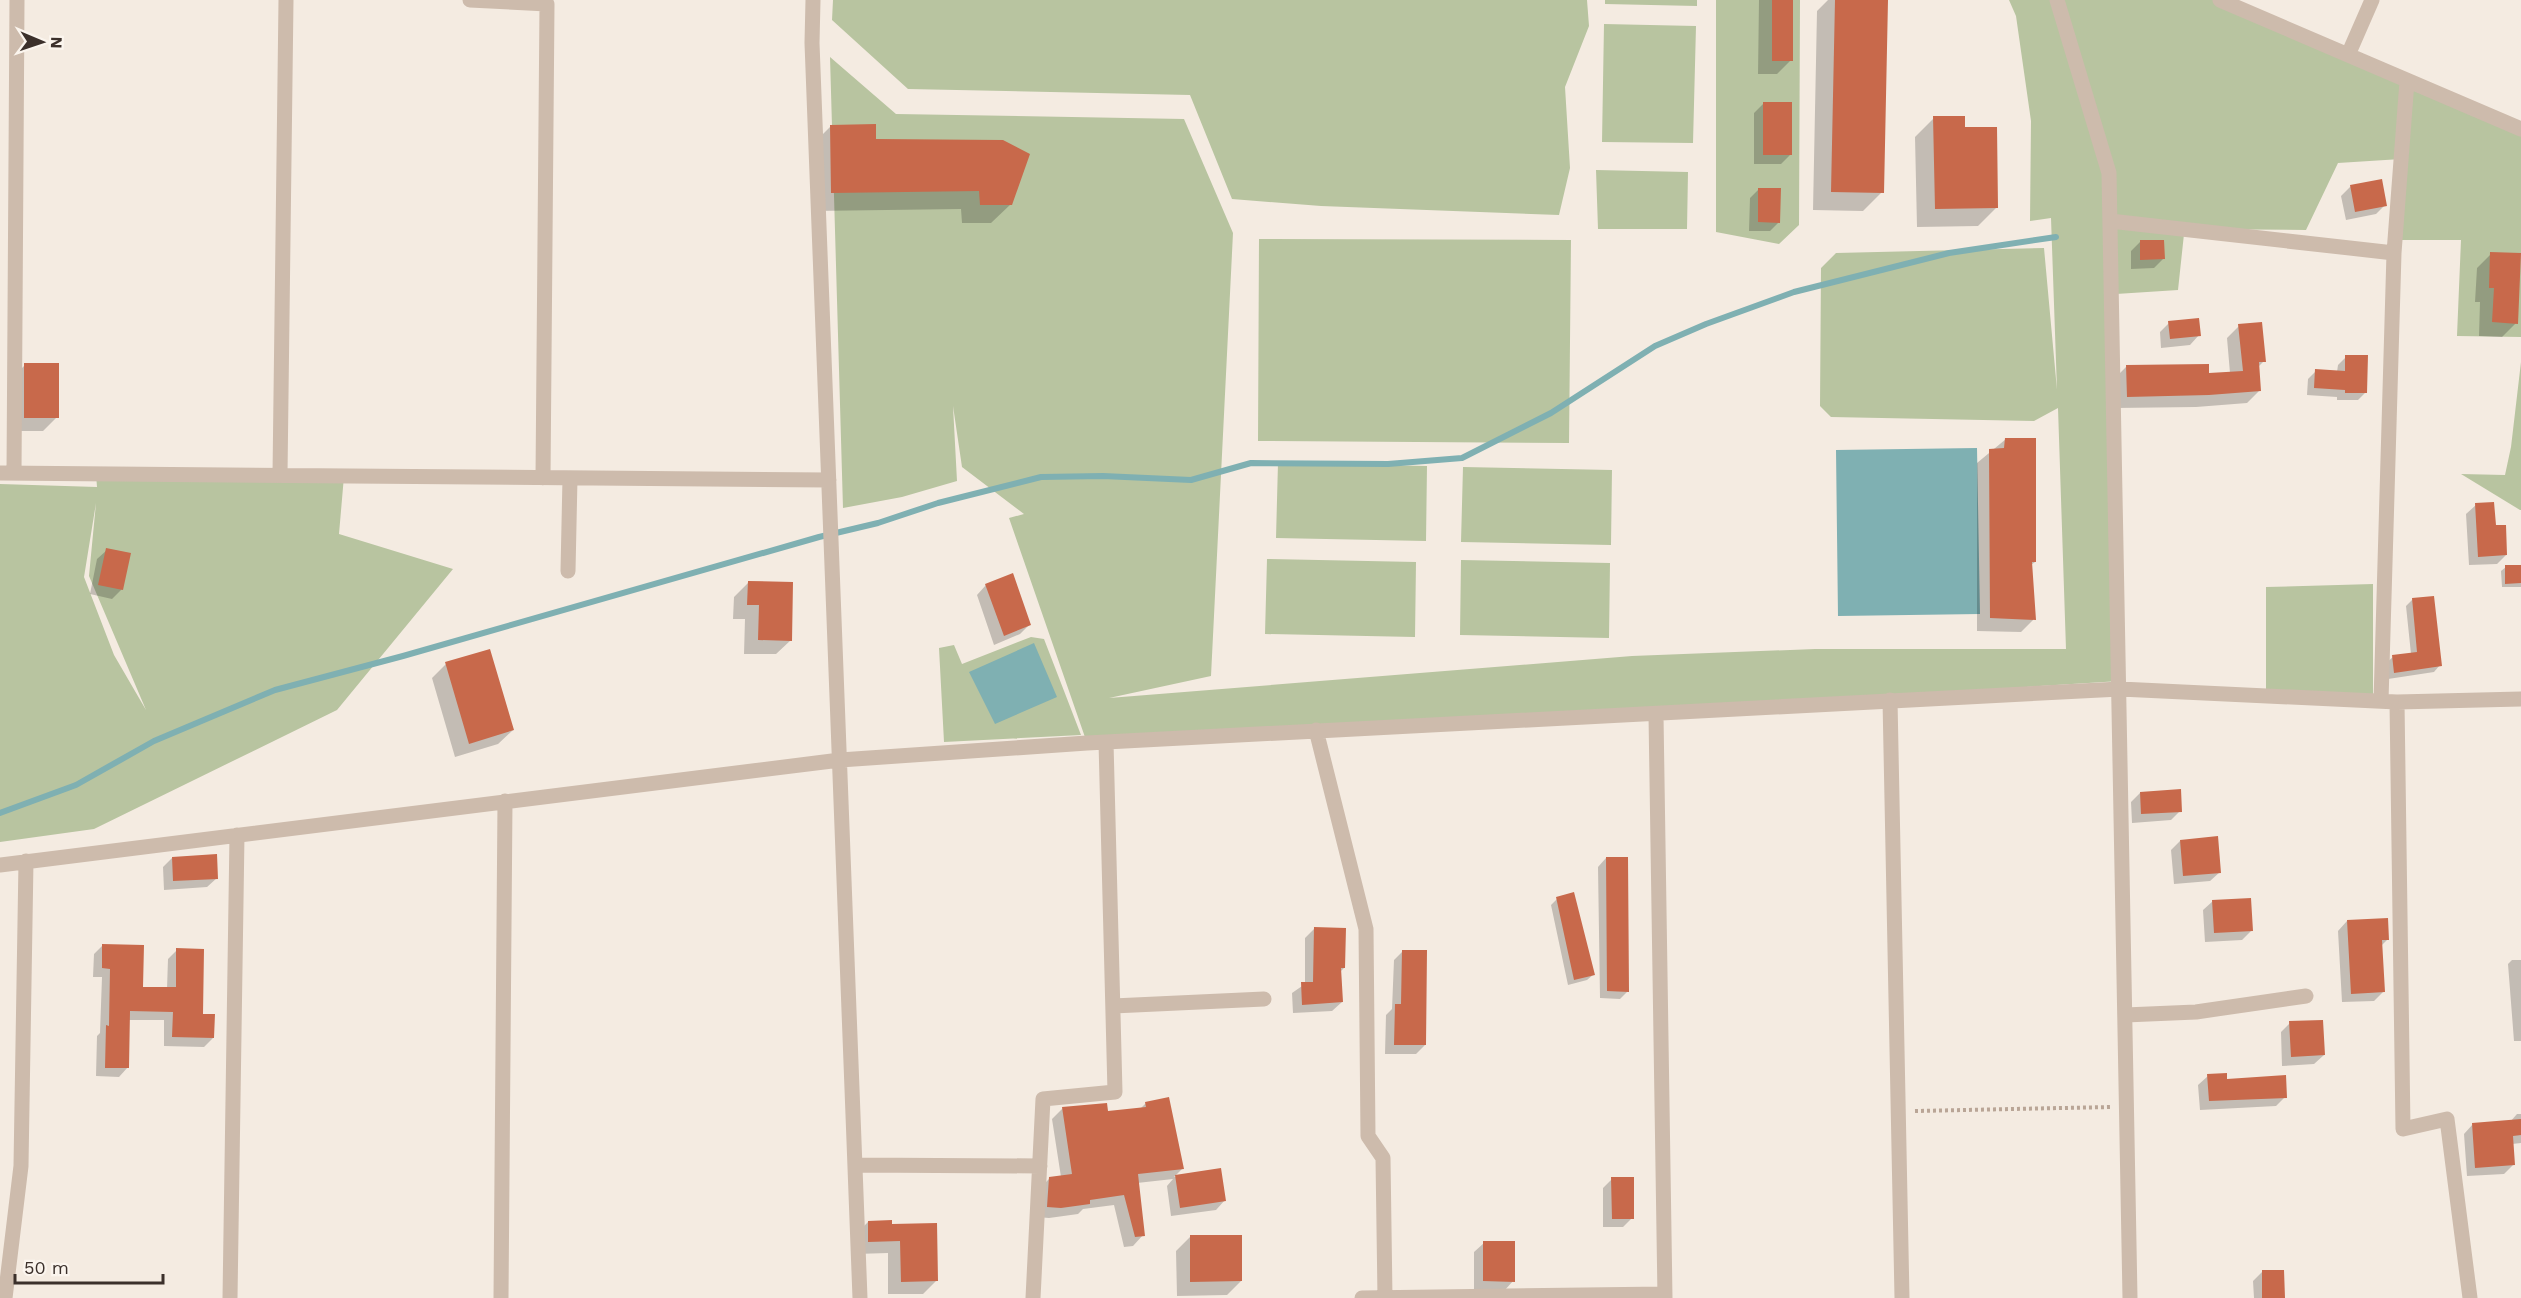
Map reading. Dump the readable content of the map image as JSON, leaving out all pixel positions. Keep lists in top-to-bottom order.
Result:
{
  "scale_bar": "50 m",
  "north": "right"
}
